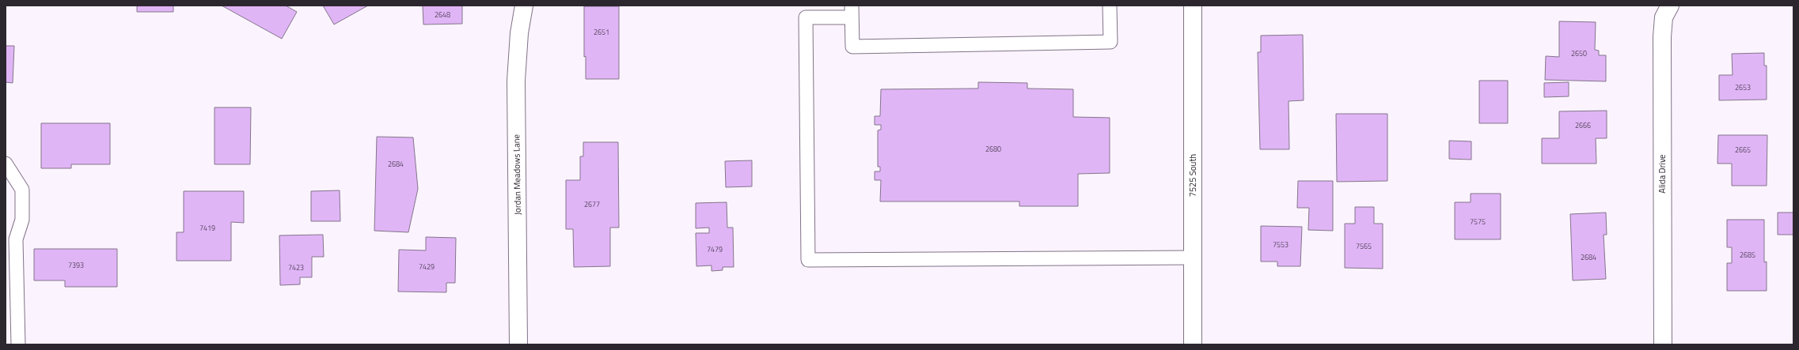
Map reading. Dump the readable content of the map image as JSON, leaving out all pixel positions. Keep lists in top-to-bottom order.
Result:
{
  "streets": {
    "street": ["Alida Drive", "Jordan Meadows Lane", "7525 South"]
  },
  "house_numbers": [
    "2648",
    "2651",
    "2650",
    "2653",
    "2666",
    "2680",
    "2665",
    "2684",
    "2677",
    "7575",
    "7419",
    "7553",
    "7565",
    "7479",
    "2685",
    "2684",
    "7393",
    "7429",
    "7423"
  ]
}
